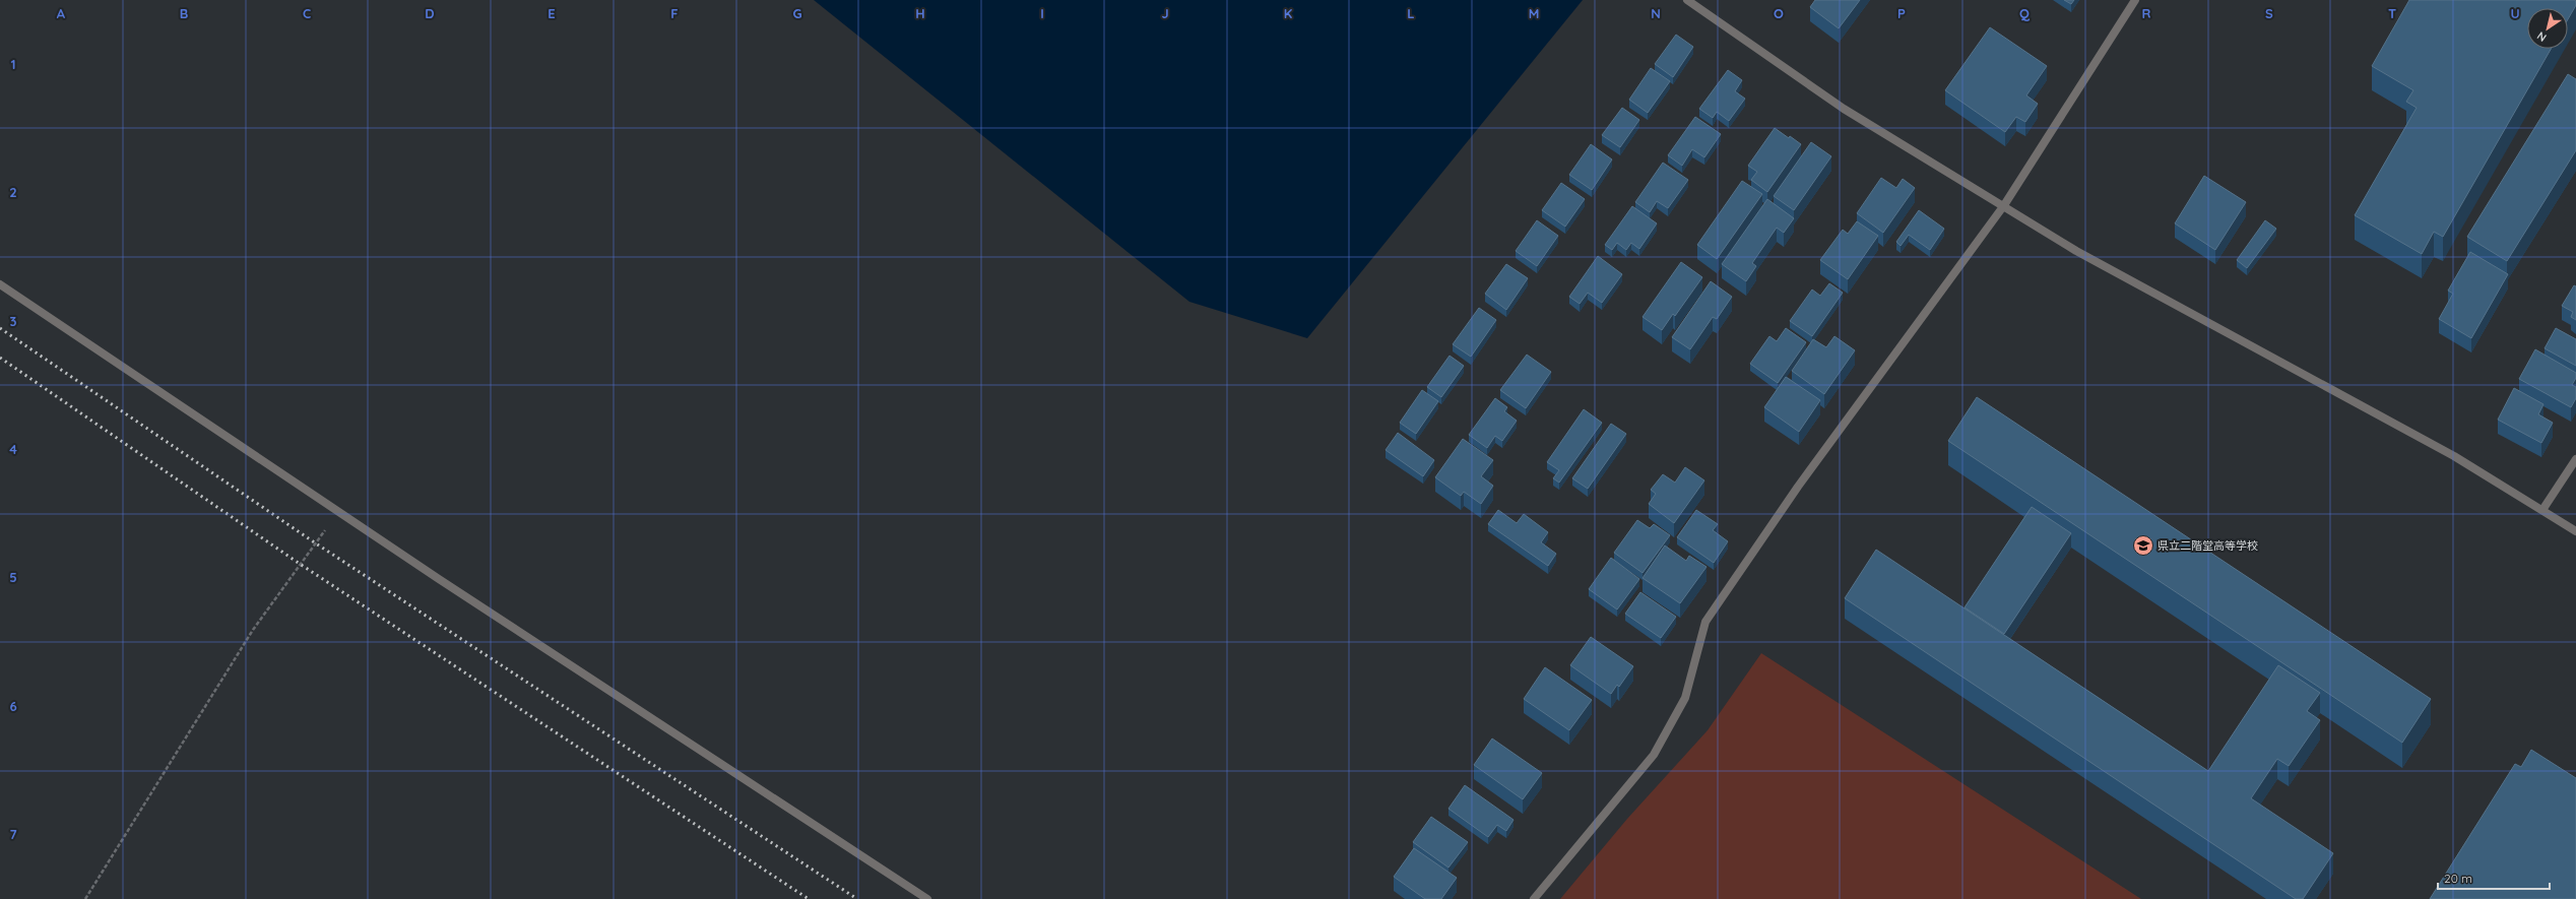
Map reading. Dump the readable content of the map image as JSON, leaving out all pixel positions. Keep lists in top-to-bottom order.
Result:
{
  "places": {
    "school or university": ["県立二階堂高等学校"]
  },
  "scale_bar": "20 m",
  "north": "bottom left",
  "grid": {
    "columns": [
      "A",
      "B",
      "C",
      "D",
      "E",
      "F",
      "G",
      "H",
      "I",
      "J",
      "K",
      "L",
      "M",
      "N",
      "O",
      "P",
      "Q",
      "R",
      "S",
      "T",
      "U"
    ],
    "rows": [
      "1",
      "2",
      "3",
      "4",
      "5",
      "6",
      "7"
    ]
  }
}
